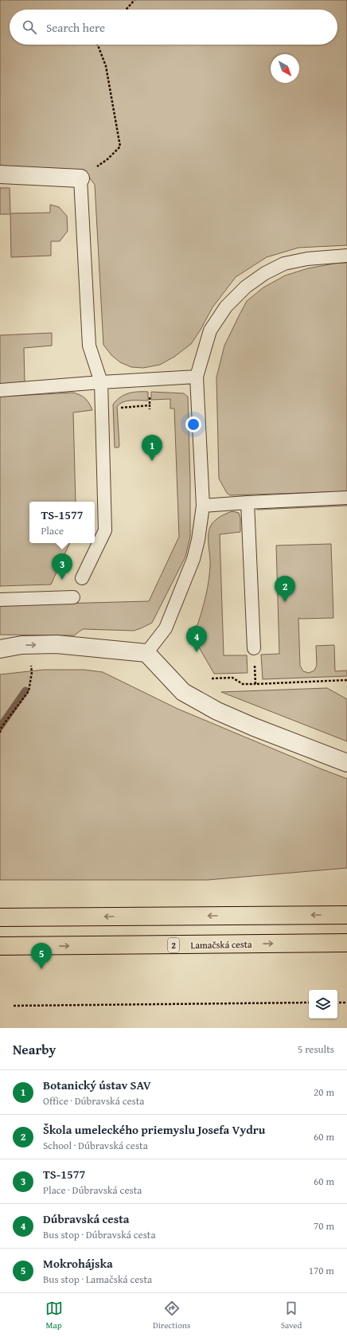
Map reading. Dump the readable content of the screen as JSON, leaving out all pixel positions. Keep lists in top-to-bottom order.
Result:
{
  "streets": {
    "main road": ["Lamačská cesta", "2"]
  },
  "north": "bottom right",
  "page": {
    "search": "Search here",
    "pins": [
      "1",
      "3",
      "2",
      "4",
      "5"
    ],
    "popup": ["TS-1577", "Place"],
    "heading": ["Nearby", "5 results"],
    "list": [
      {
        "mark": "1",
        "name": "Botanický ústav SAV",
        "note": "Office · Dúbravská cesta",
        "value": "20 m"
      },
      {
        "mark": "2",
        "name": "Škola umeleckého priemyslu Josefa Vydru",
        "note": "School · Dúbravská cesta",
        "value": "60 m"
      },
      {
        "mark": "3",
        "name": "TS-1577",
        "note": "Place · Dúbravská cesta",
        "value": "60 m"
      },
      {
        "mark": "4",
        "name": "Dúbravská cesta",
        "note": "Bus stop · Dúbravská cesta",
        "value": "70 m"
      },
      {
        "mark": "5",
        "name": "Mokrohájska",
        "note": "Bus stop · Lamačská cesta",
        "value": "170 m"
      }
    ],
    "nav": ["Map", "Directions", "Saved"]
  }
}
